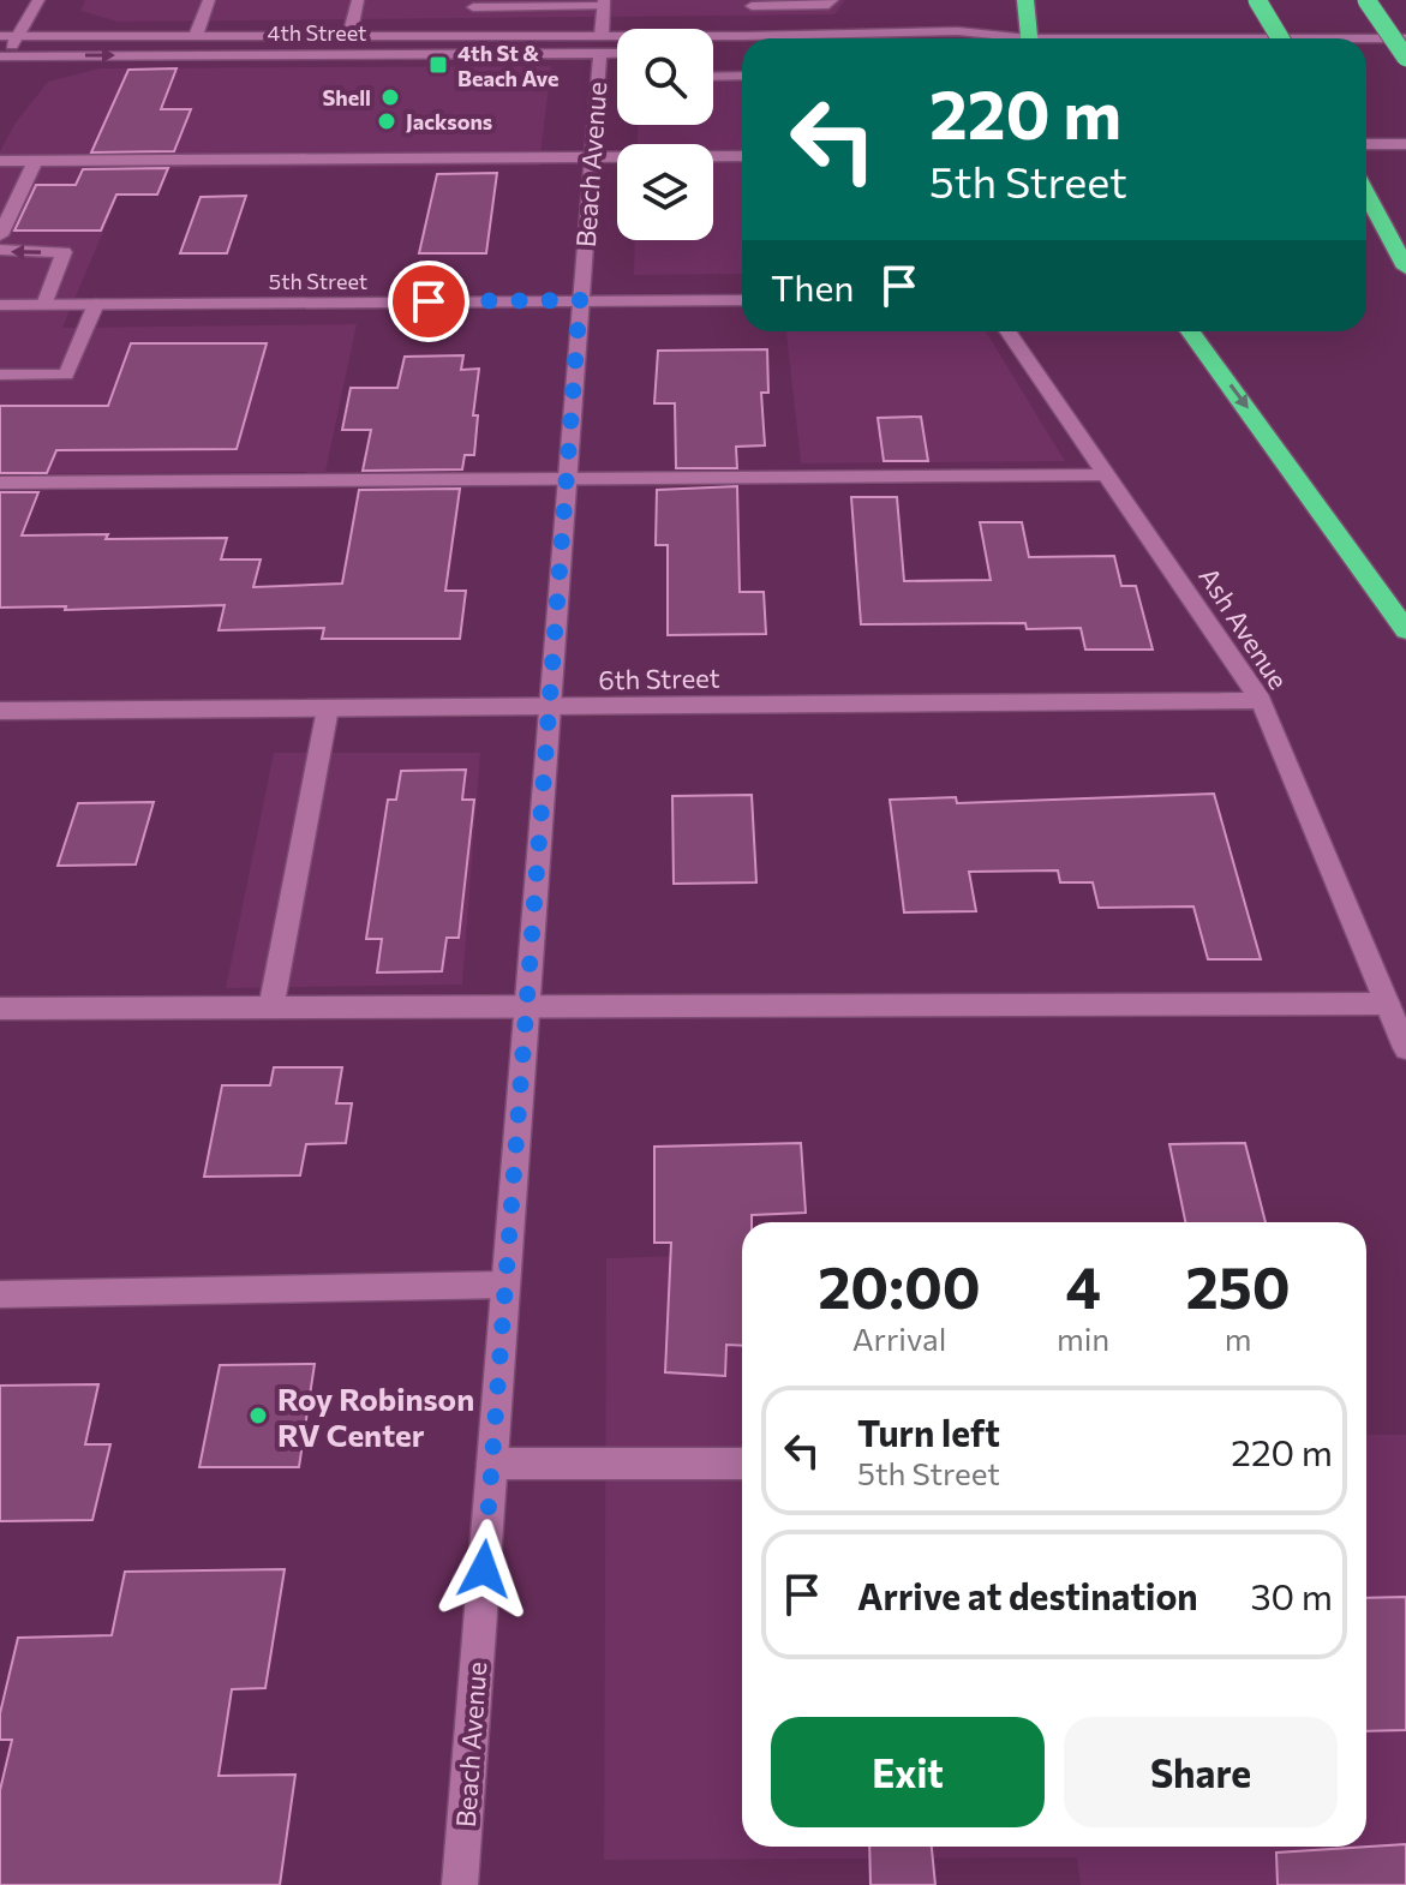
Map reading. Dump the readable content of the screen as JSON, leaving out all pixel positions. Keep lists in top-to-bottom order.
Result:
{
  "streets": {
    "street": [
      "4th Street",
      "Beach Avenue",
      "5th Street",
      "Ash Avenue",
      "6th Street"
    ]
  },
  "crossings": [
    ["4th Street", "Beach Avenue"],
    ["Beach Avenue", "5th Street"],
    ["Beach Avenue", "6th Street"],
    ["Ash Avenue", "6th Street"]
  ],
  "places": {
    "transit": ["4th St & Beach Ave"],
    "other": ["Shell", "Jacksons", "Roy Robinson RV Center"]
  },
  "page": {
    "turn": ["220 m", "5th Street"],
    "then": "Then",
    "eta": [
      "20:00",
      "Arrival",
      "4",
      "min",
      "250",
      "m"
    ],
    "list": [
      {
        "name": "Turn left",
        "note": "5th Street",
        "value": "220 m"
      },
      {
        "name": "Arrive at destination",
        "value": "30 m"
      }
    ],
    "buttons": ["Exit", "Share"]
  }
}
